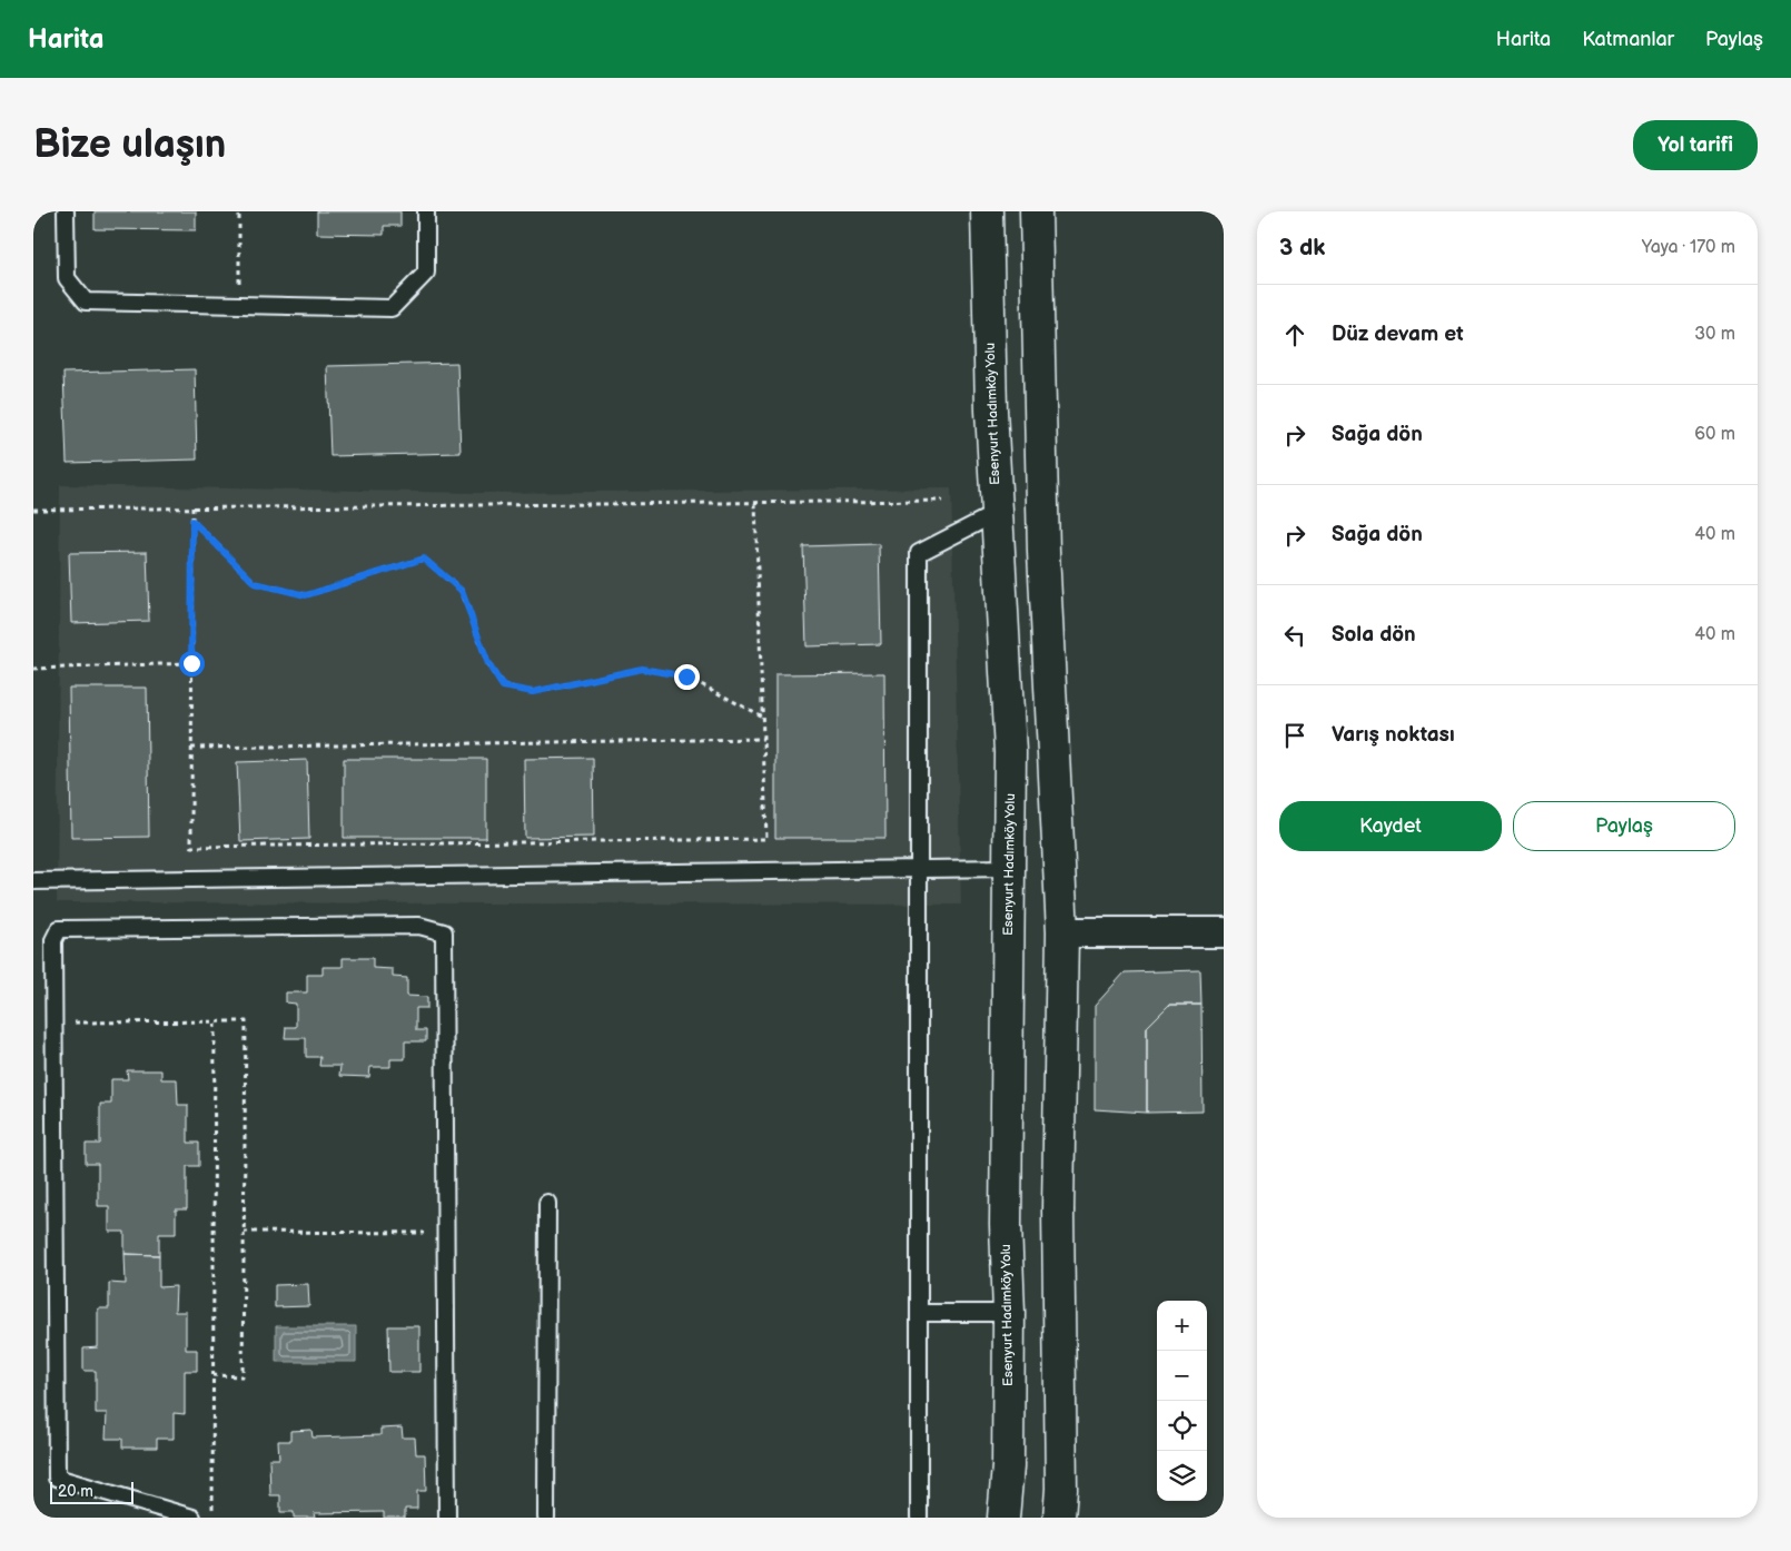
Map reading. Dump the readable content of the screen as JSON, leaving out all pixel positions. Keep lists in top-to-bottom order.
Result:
{
  "streets": {
    "main road": ["Esenyurt Hadımköy Yolu"]
  },
  "scale_bar": "20 m",
  "page": {
    "header": "Harita",
    "nav": ["Harita", "Katmanlar", "Paylaş"],
    "buttons": [
      "Yol tarifi",
      ["Kaydet", "Paylaş"]
    ],
    "title": "Bize ulaşın",
    "heading": ["3 dk", "Yaya · 170 m"],
    "list": [
      ["Düz devam et", "30 m"],
      ["Sağa dön", "60 m"],
      ["Sağa dön", "40 m"],
      ["Sola dön", "40 m"],
      "Varış noktası"
    ],
    "map_buttons": ["+", "−"],
    "scale": "20 m"
  }
}
